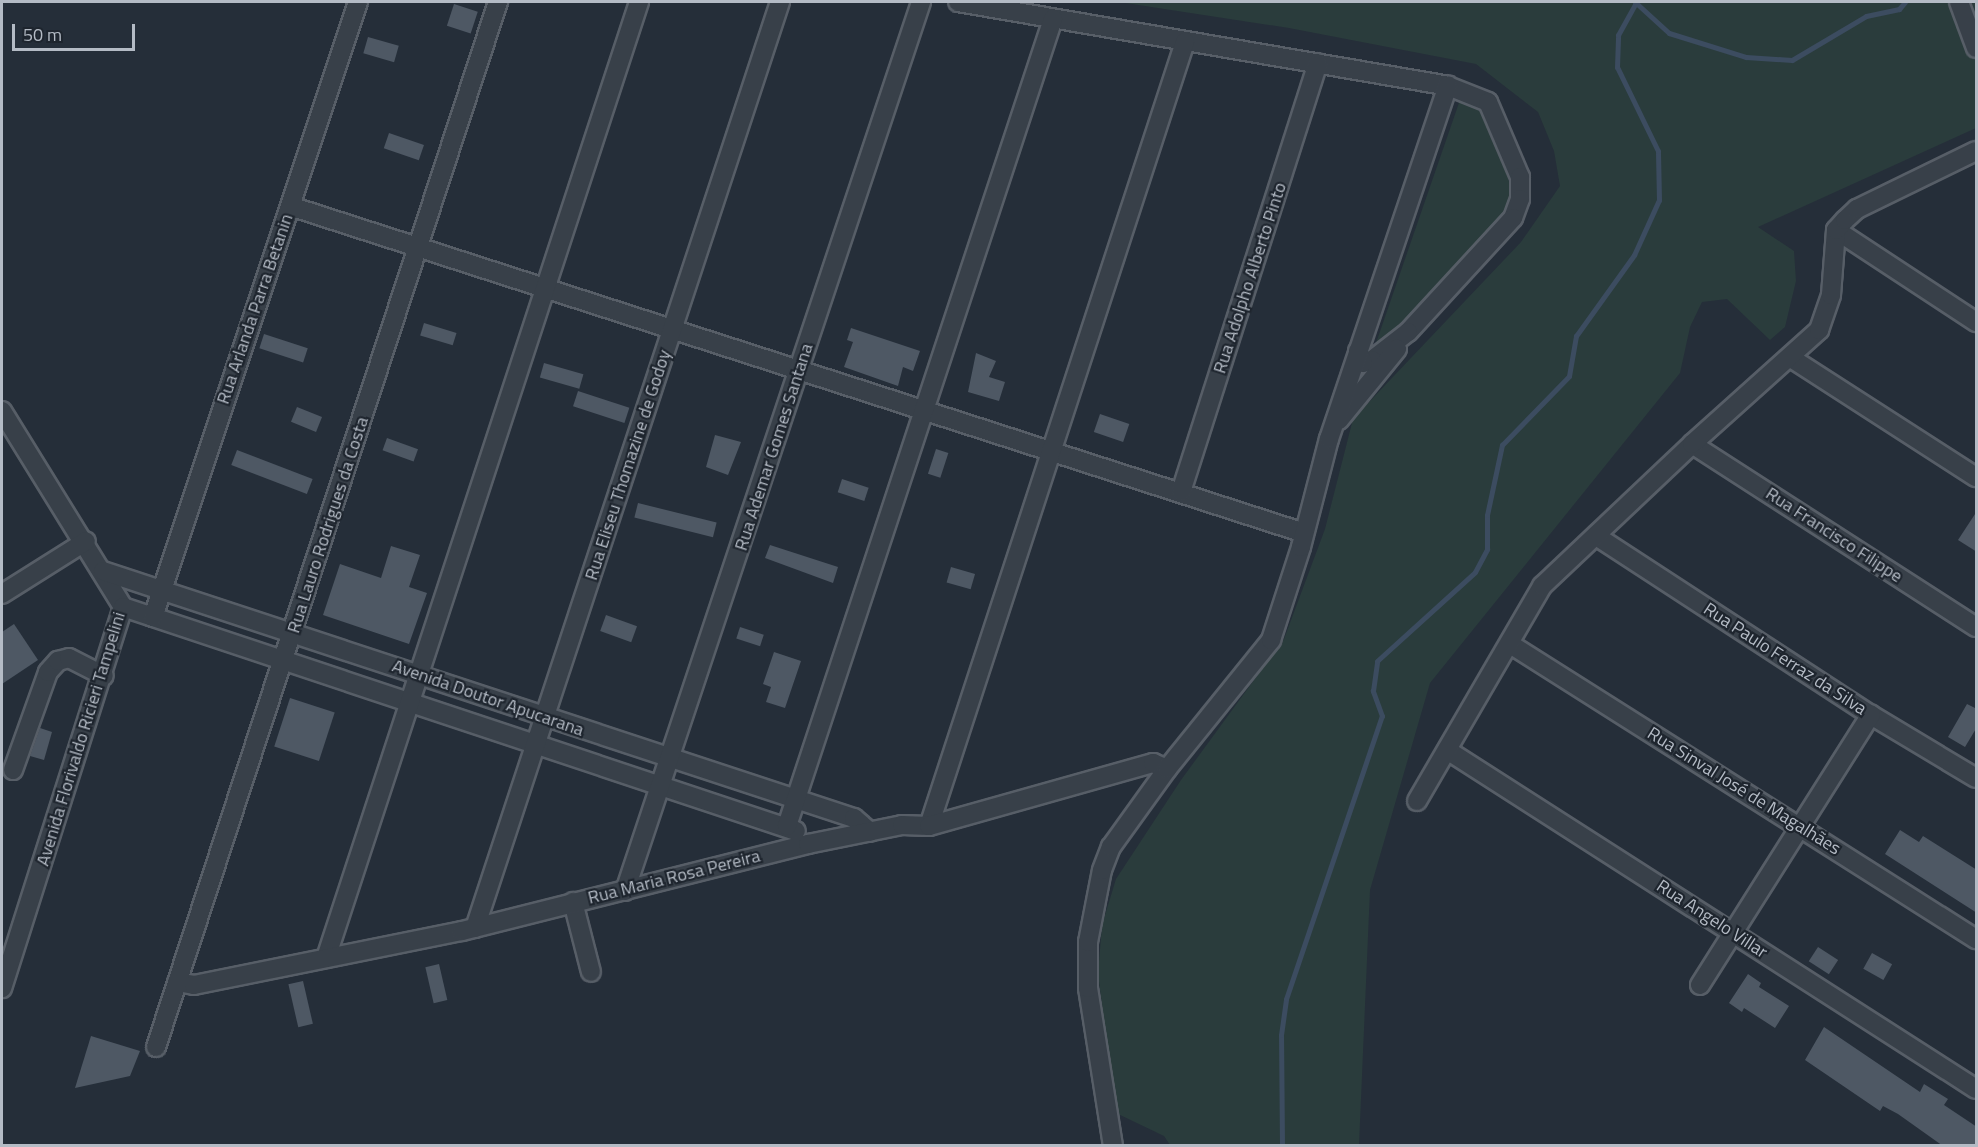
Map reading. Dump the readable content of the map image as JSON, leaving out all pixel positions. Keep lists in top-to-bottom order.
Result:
{
  "streets": {
    "street": [
      "Rua Adolpho Alberto Pinto",
      "Rua Arlanda Parra Betanin",
      "Rua Ademar Gomes Santana",
      "Rua Eliseu Thomazine de Godoy",
      "Rua Lauro Rodrigues da Costa",
      "Rua Francisco Filippe",
      "Rua Paulo Ferraz da Silva",
      "Avenida Doutor Apucarana",
      "Avenida Florivaldo Ricieri Tampelini",
      "Rua Sinval José de Magalhães",
      "Rua Maria Rosa Pereira",
      "Rua Angelo Villar"
    ]
  },
  "crossings": [
    ["Rua Arlanda Parra Betanin", "Avenida Doutor Apucarana"],
    ["Rua Ademar Gomes Santana", "Avenida Doutor Apucarana"],
    ["Rua Ademar Gomes Santana", "Rua Maria Rosa Pereira"],
    ["Rua Eliseu Thomazine de Godoy", "Avenida Doutor Apucarana"],
    ["Rua Eliseu Thomazine de Godoy", "Rua Maria Rosa Pereira"],
    ["Rua Lauro Rodrigues da Costa", "Avenida Doutor Apucarana"],
    ["Rua Lauro Rodrigues da Costa", "Rua Maria Rosa Pereira"],
    ["Avenida Doutor Apucarana", "Avenida Florivaldo Ricieri Tampelini"],
    ["Avenida Doutor Apucarana", "Rua Maria Rosa Pereira"]
  ],
  "scale_bar": "50 m"
}
